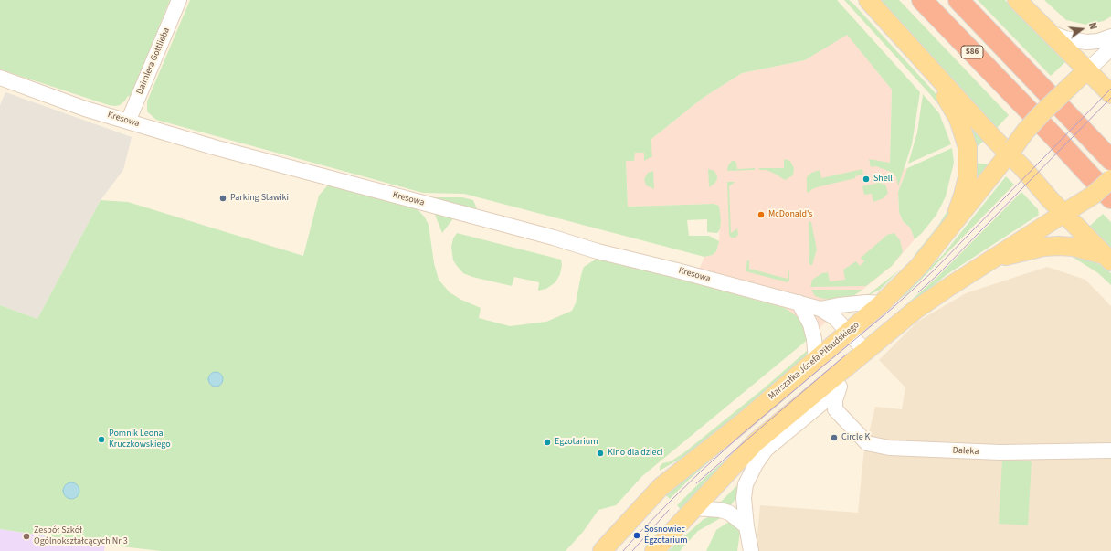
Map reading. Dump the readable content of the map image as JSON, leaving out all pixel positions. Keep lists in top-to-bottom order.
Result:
{
  "streets": {
    "highway": ["S86"],
    "main road": ["Marszałka Józefa Piłsudskiego"],
    "street": ["Daimlera Gottlieba", "Kresowa", "Daleka"]
  },
  "crossings": [
    ["Daimlera Gottlieba", "Kresowa"]
  ],
  "places": [
    "Shell",
    "Parking Stawiki",
    "McDonald's",
    "Circle K",
    "Pomnik Leona Kruczkowskiego",
    "Egzotarium",
    "Kino dla dzieci",
    "Sosnowiec Egzotarium",
    "Zespół Szkół Ogólnokształcących Nr 3"
  ],
  "north": "right"
}
